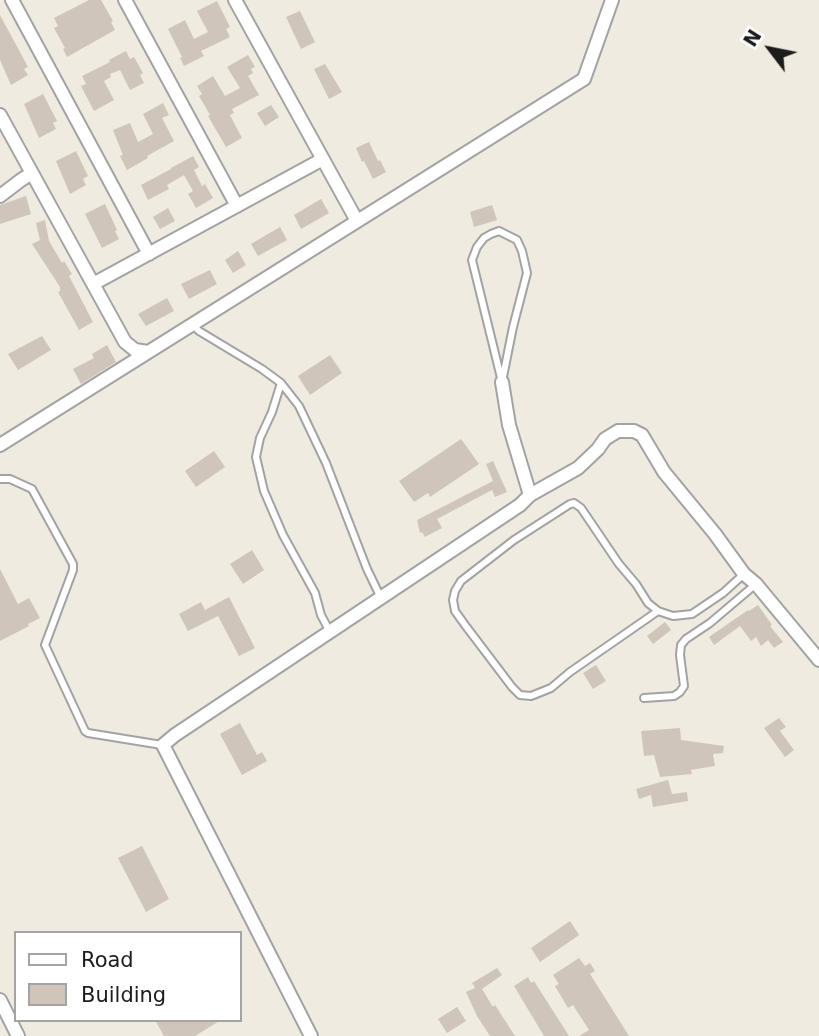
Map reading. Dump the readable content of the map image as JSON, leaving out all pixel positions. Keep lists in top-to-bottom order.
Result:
{
  "legend": ["Road", "Building"],
  "north": "top left"
}
